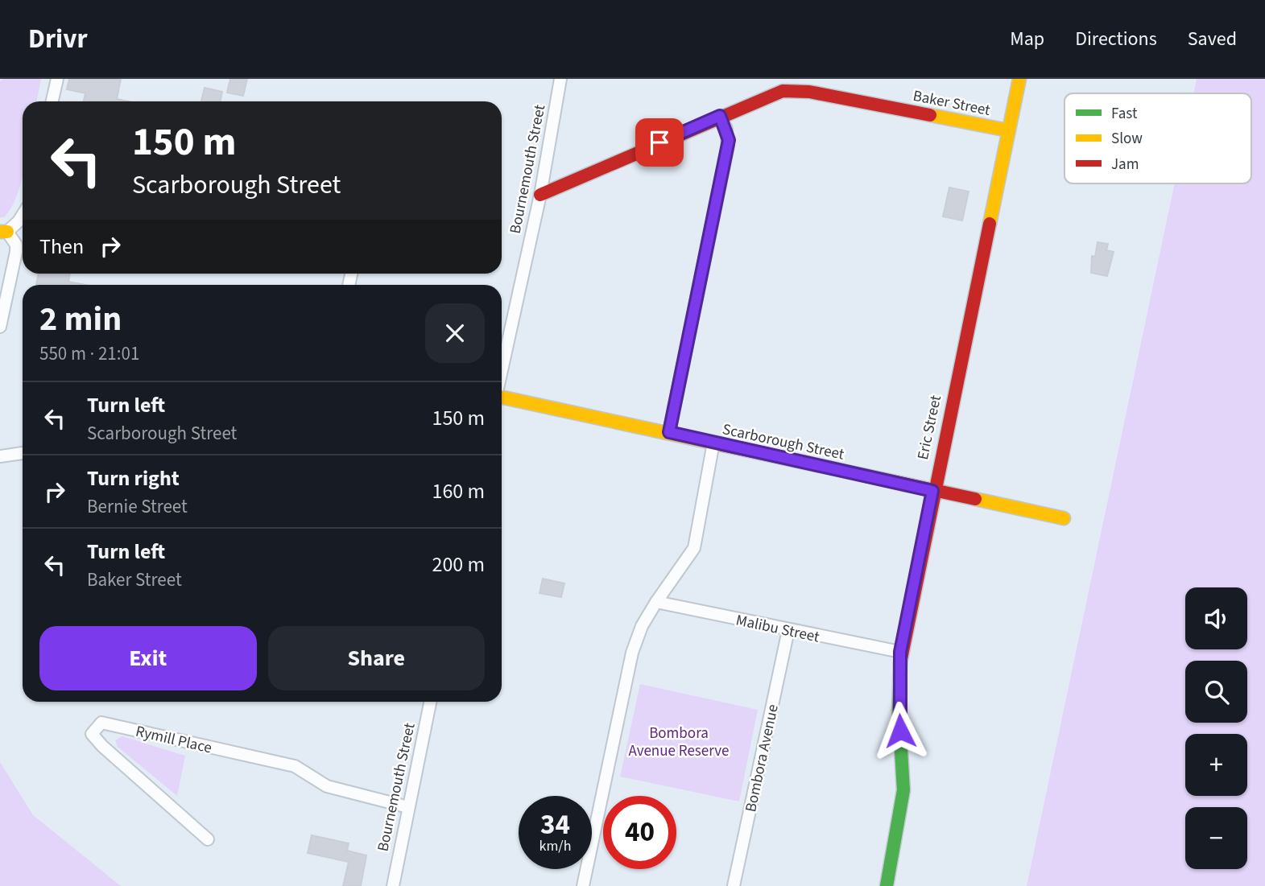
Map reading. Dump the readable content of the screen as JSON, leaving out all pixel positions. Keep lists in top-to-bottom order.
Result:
{
  "streets": {
    "street": [
      "Baker Street",
      "Bournemouth Street",
      "Eric Street",
      "Scarborough Street",
      "Malibu Street",
      "Rymill Place",
      "Bombora Avenue"
    ]
  },
  "crossings": [
    ["Baker Street", "Bournemouth Street"],
    ["Baker Street", "Eric Street"],
    ["Bournemouth Street", "Rymill Place"],
    ["Eric Street", "Scarborough Street"],
    ["Eric Street", "Malibu Street"],
    ["Malibu Street", "Bombora Avenue"]
  ],
  "parks": ["Bombora Avenue Reserve"],
  "legend": ["Fast", "Slow", "Jam"],
  "page": {
    "header": "Drivr",
    "nav": ["Map", "Directions", "Saved"],
    "turn": ["150 m", "Scarborough Street"],
    "then": "Then",
    "heading": ["2 min", "550 m · 21:01"],
    "list": [
      {
        "name": "Turn left",
        "note": "Scarborough Street",
        "value": "150 m"
      },
      {
        "name": "Turn right",
        "note": "Bernie Street",
        "value": "160 m"
      },
      {
        "name": "Turn left",
        "note": "Baker Street",
        "value": "200 m"
      }
    ],
    "map_buttons": ["+", "−"],
    "buttons": ["Exit", "Share"],
    "speed": "34 km/h",
    "limit": "40"
  }
}
